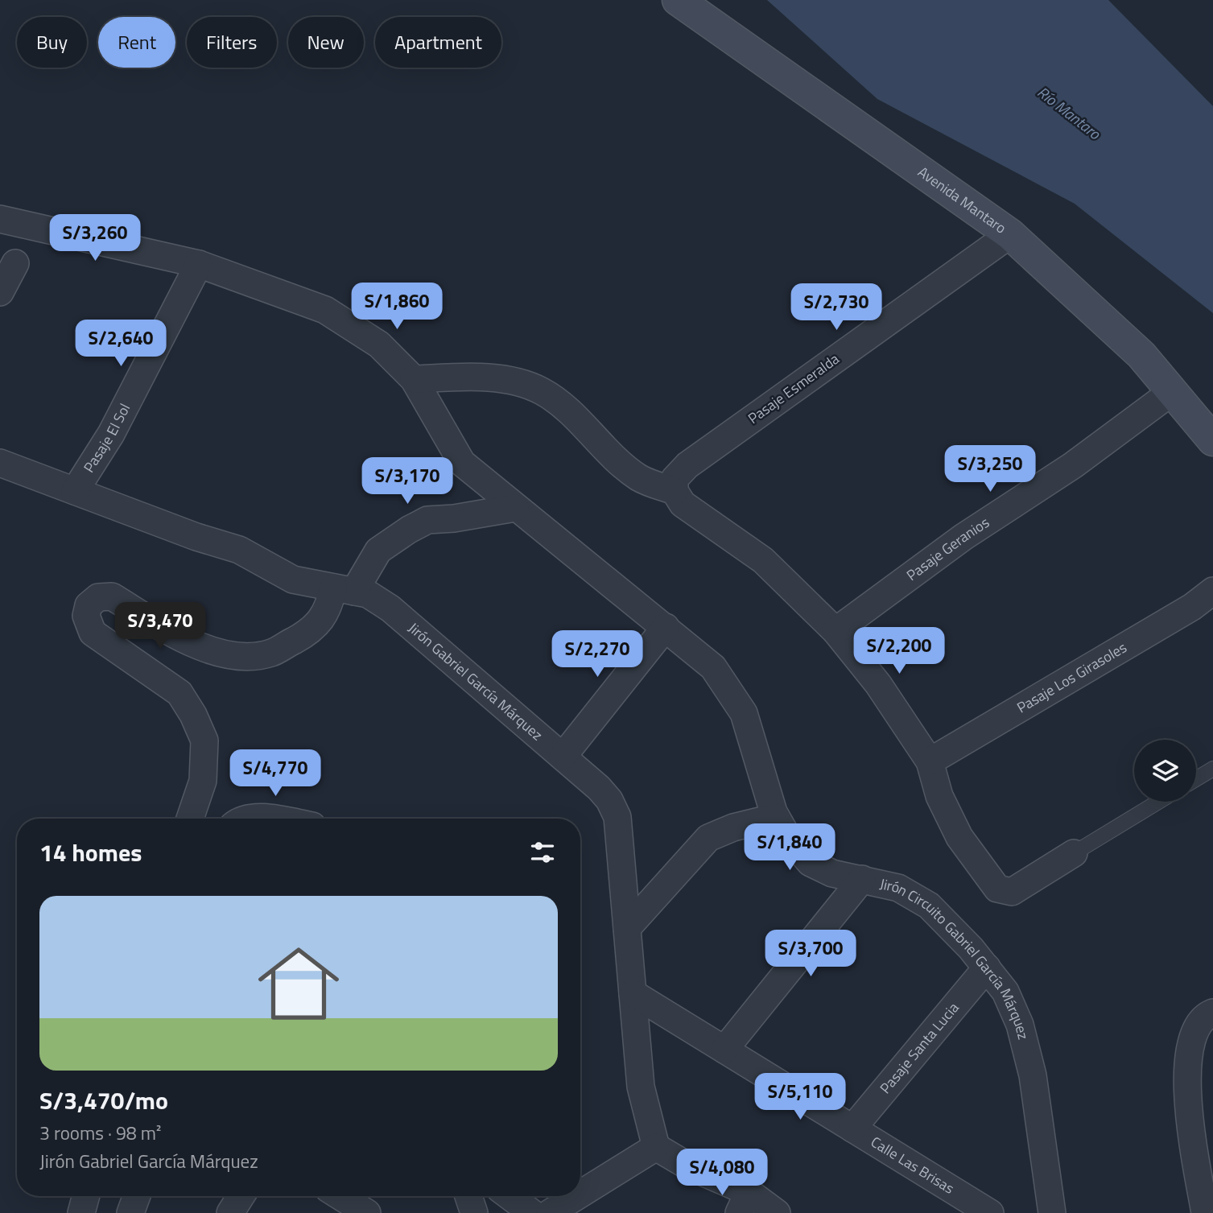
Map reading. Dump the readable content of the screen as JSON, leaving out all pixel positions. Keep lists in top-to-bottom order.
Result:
{
  "streets": {
    "street": [
      "Avenida Mantaro",
      "Pasaje Esmeralda",
      "Pasaje El Sol",
      "Pasaje Geranios",
      "Pasaje Los Girasoles",
      "Jirón Gabriel García Márquez",
      "Jirón Circuito Gabriel García Márquez",
      "Pasaje Santa Lucia",
      "Calle Las Brisas"
    ]
  },
  "crossings": [
    ["Avenida Mantaro", "Pasaje Esmeralda"],
    ["Avenida Mantaro", "Pasaje Geranios"],
    ["Pasaje El Sol", "Jirón Gabriel García Márquez"],
    ["Pasaje El Sol", "Jirón Circuito Gabriel García Márquez"],
    ["Jirón Gabriel García Márquez", "Calle Las Brisas"],
    ["Jirón Circuito Gabriel García Márquez", "Pasaje Santa Lucia"],
    ["Pasaje Santa Lucia", "Calle Las Brisas"]
  ],
  "water": ["Río Mantaro"],
  "page": {
    "chip": [
      "Buy",
      "Rent",
      "Filters",
      "New",
      "Apartment"
    ],
    "price": [
      "S/3,260",
      "S/1,860",
      "S/2,730",
      "S/2,640",
      "S/3,250",
      "S/3,170",
      "S/3,470",
      "S/2,200",
      "S/2,270",
      "S/4,770",
      "S/1,840",
      "S/3,700",
      "S/5,110",
      "S/4,080"
    ],
    "heading": "14 homes",
    "list": [
      {
        "name": "S/3,470/mo",
        "note": "3 rooms · 98 m² · Jirón Gabriel García Márquez"
      }
    ]
  }
}
